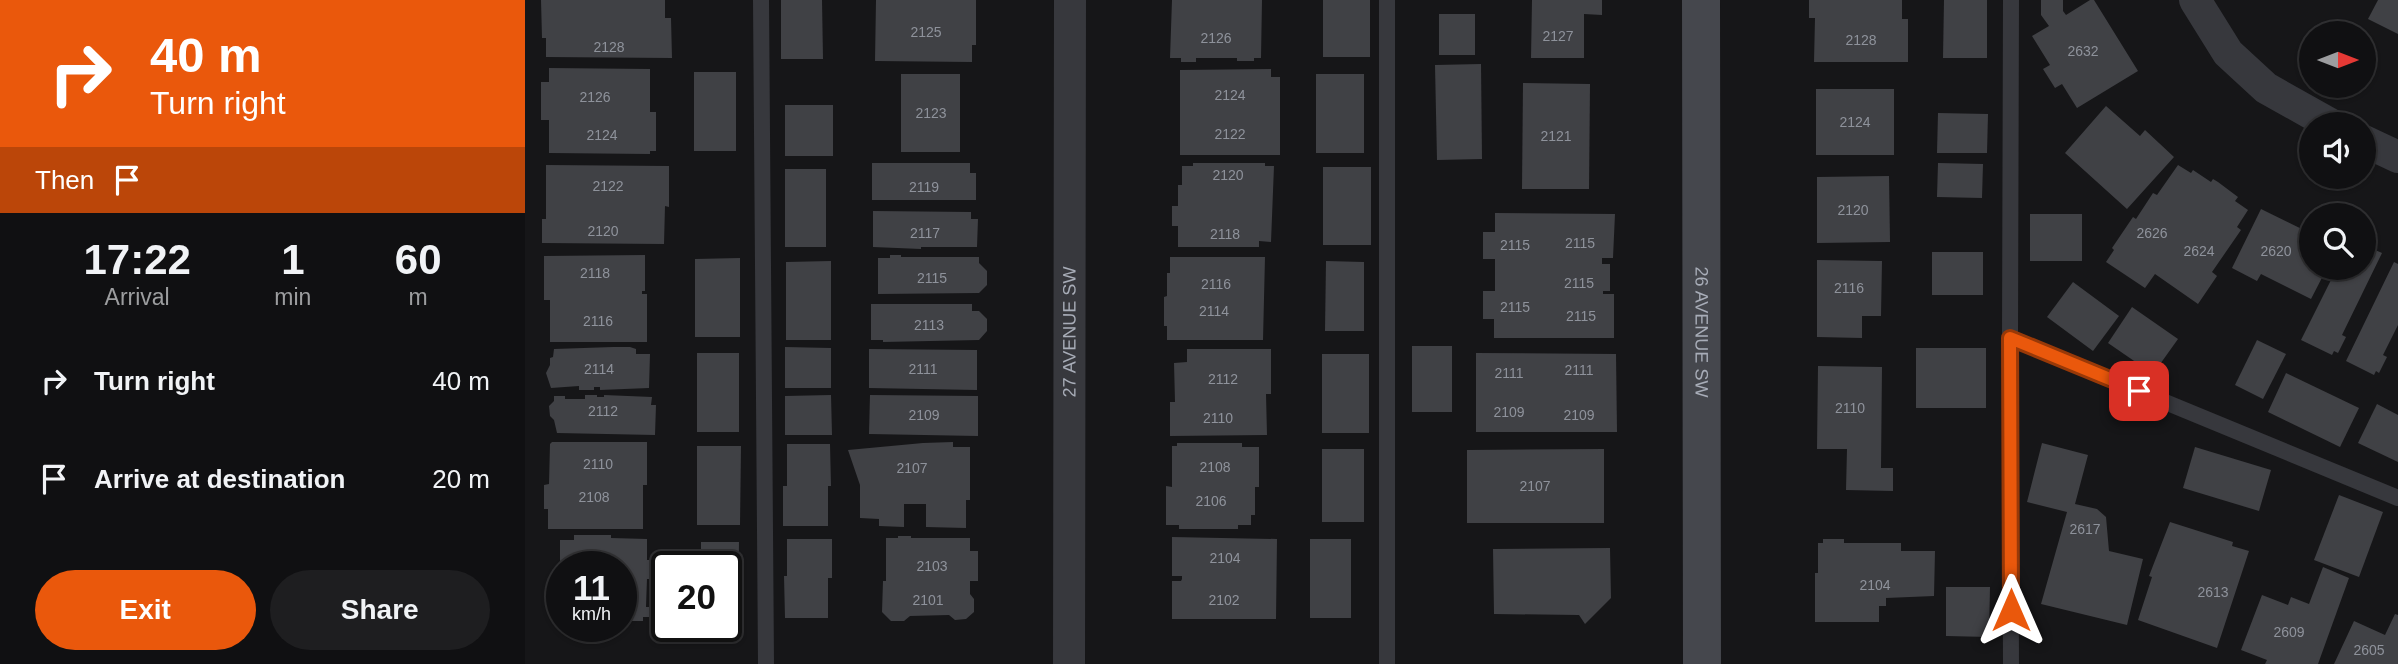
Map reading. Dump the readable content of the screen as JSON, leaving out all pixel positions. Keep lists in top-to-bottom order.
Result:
{
  "streets": {
    "street": ["27 AVENUE SW", "26 AVENUE SW"]
  },
  "house_numbers": [
    "2125",
    "2127",
    "2126",
    "2128",
    "2128",
    "2632",
    "2124",
    "2126",
    "2123",
    "2124",
    "2122",
    "2124",
    "2121",
    "2120",
    "2122",
    "2119",
    "2120",
    "2120",
    "2117",
    "2626",
    "2118",
    "2115",
    "2115",
    "2624",
    "2620",
    "2118",
    "2115",
    "2115",
    "2116",
    "2116",
    "2115",
    "2114",
    "2115",
    "2116",
    "2113",
    "2114",
    "2111",
    "2111",
    "2111",
    "2112",
    "2110",
    "2112",
    "2109",
    "2109",
    "2109",
    "2110",
    "2110",
    "2108",
    "2107",
    "2107",
    "2108",
    "2106",
    "2617",
    "2104",
    "2103",
    "2104",
    "2613",
    "2101",
    "2102",
    "2609",
    "2605"
  ],
  "north": "right",
  "page": {
    "turn": ["40 m", "Turn right"],
    "then": "Then",
    "eta": [
      "17:22",
      "Arrival",
      "1",
      "min",
      "60",
      "m"
    ],
    "list": [
      {
        "name": "Turn right",
        "value": "40 m"
      },
      {
        "name": "Arrive at destination",
        "value": "20 m"
      }
    ],
    "speed": "11 km/h",
    "limit": "20",
    "buttons": ["Exit", "Share"]
  }
}
